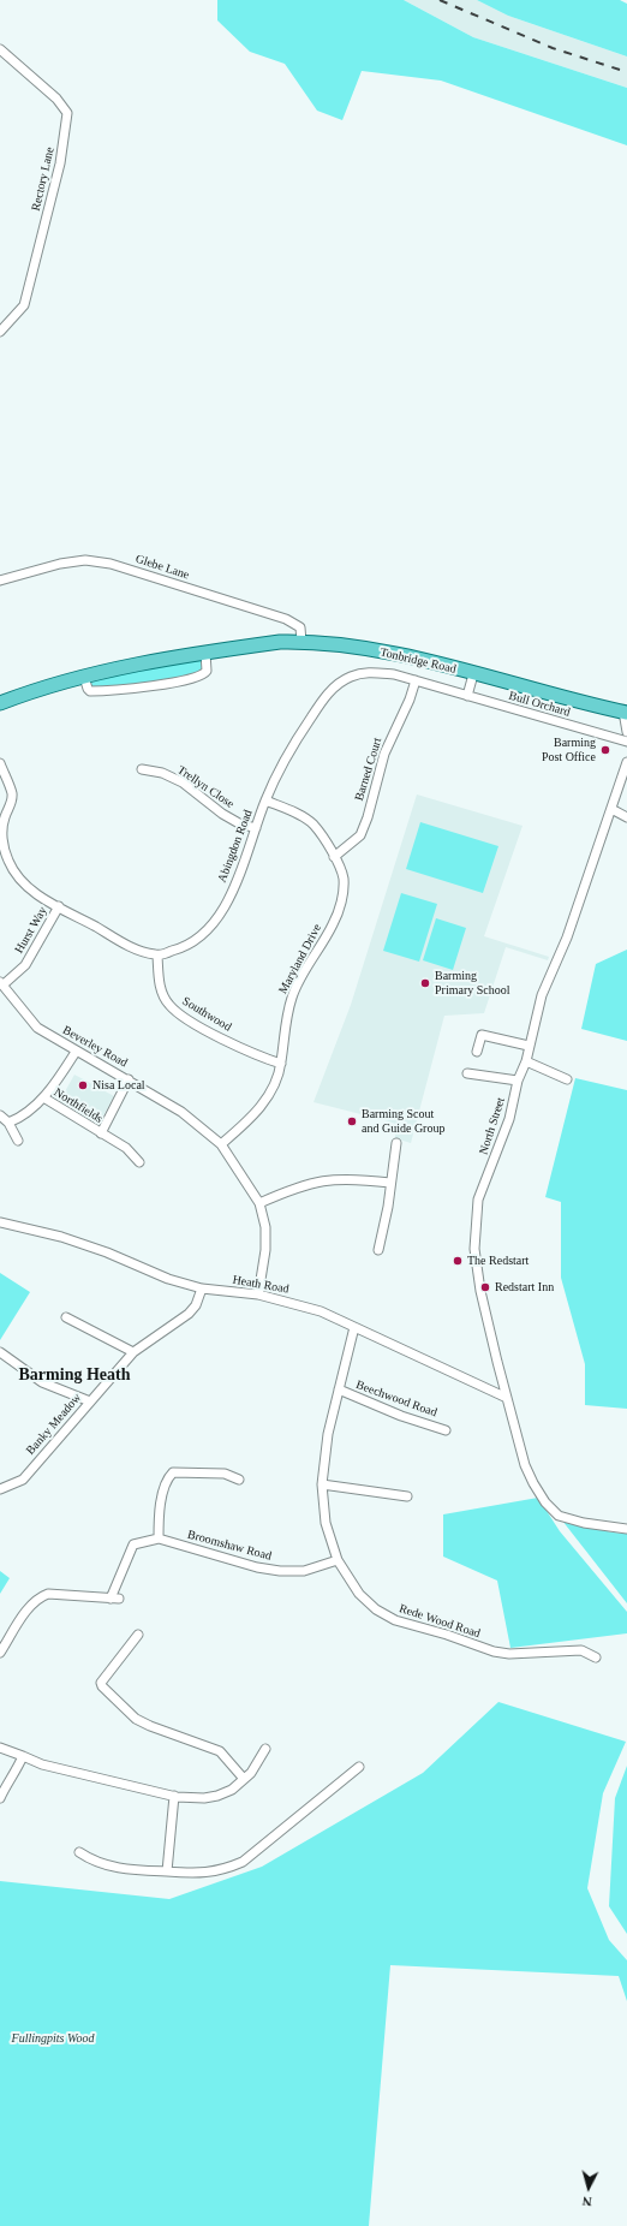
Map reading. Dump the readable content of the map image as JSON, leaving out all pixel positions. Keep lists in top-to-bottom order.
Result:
{
  "streets": {
    "main road": ["Tonbridge Road"],
    "street": [
      "Rectory Lane",
      "Glebe Lane",
      "Bull Orchard",
      "Barned Court",
      "Trellyn Close",
      "Abingdon Road",
      "Hurst Way",
      "Maryland Drive",
      "Southwood",
      "Beverley Road",
      "Northfields",
      "North Street",
      "Heath Road",
      "Beechwood Road",
      "Banky Meadow",
      "Broomshaw Road",
      "Rede Wood Road"
    ]
  },
  "crossings": [
    ["Glebe Lane", "Tonbridge Road"],
    ["Bull Orchard", "Abingdon Road"],
    ["Barned Court", "Abingdon Road"],
    ["Barned Court", "Maryland Drive"],
    ["Trellyn Close", "Abingdon Road"],
    ["Abingdon Road", "Maryland Drive"],
    ["Abingdon Road", "Southwood"],
    ["Hurst Way", "Beverley Road"],
    ["Maryland Drive", "Southwood"],
    ["Maryland Drive", "Beverley Road"],
    ["Beverley Road", "Northfields"],
    ["Beverley Road", "Heath Road"],
    ["North Street", "Heath Road"],
    ["Heath Road", "Banky Meadow"],
    ["Heath Road", "Rede Wood Road"],
    ["Beechwood Road", "Rede Wood Road"],
    ["Broomshaw Road", "Rede Wood Road"]
  ],
  "districts": ["Barming Heath"],
  "parks": ["Fullingpits Wood"],
  "places": [
    "Barming Post Office",
    "Barming Primary School",
    "Nisa Local",
    "Barming Scout and Guide Group",
    "The Redstart",
    "Redstart Inn"
  ],
  "north": "bottom"
}
